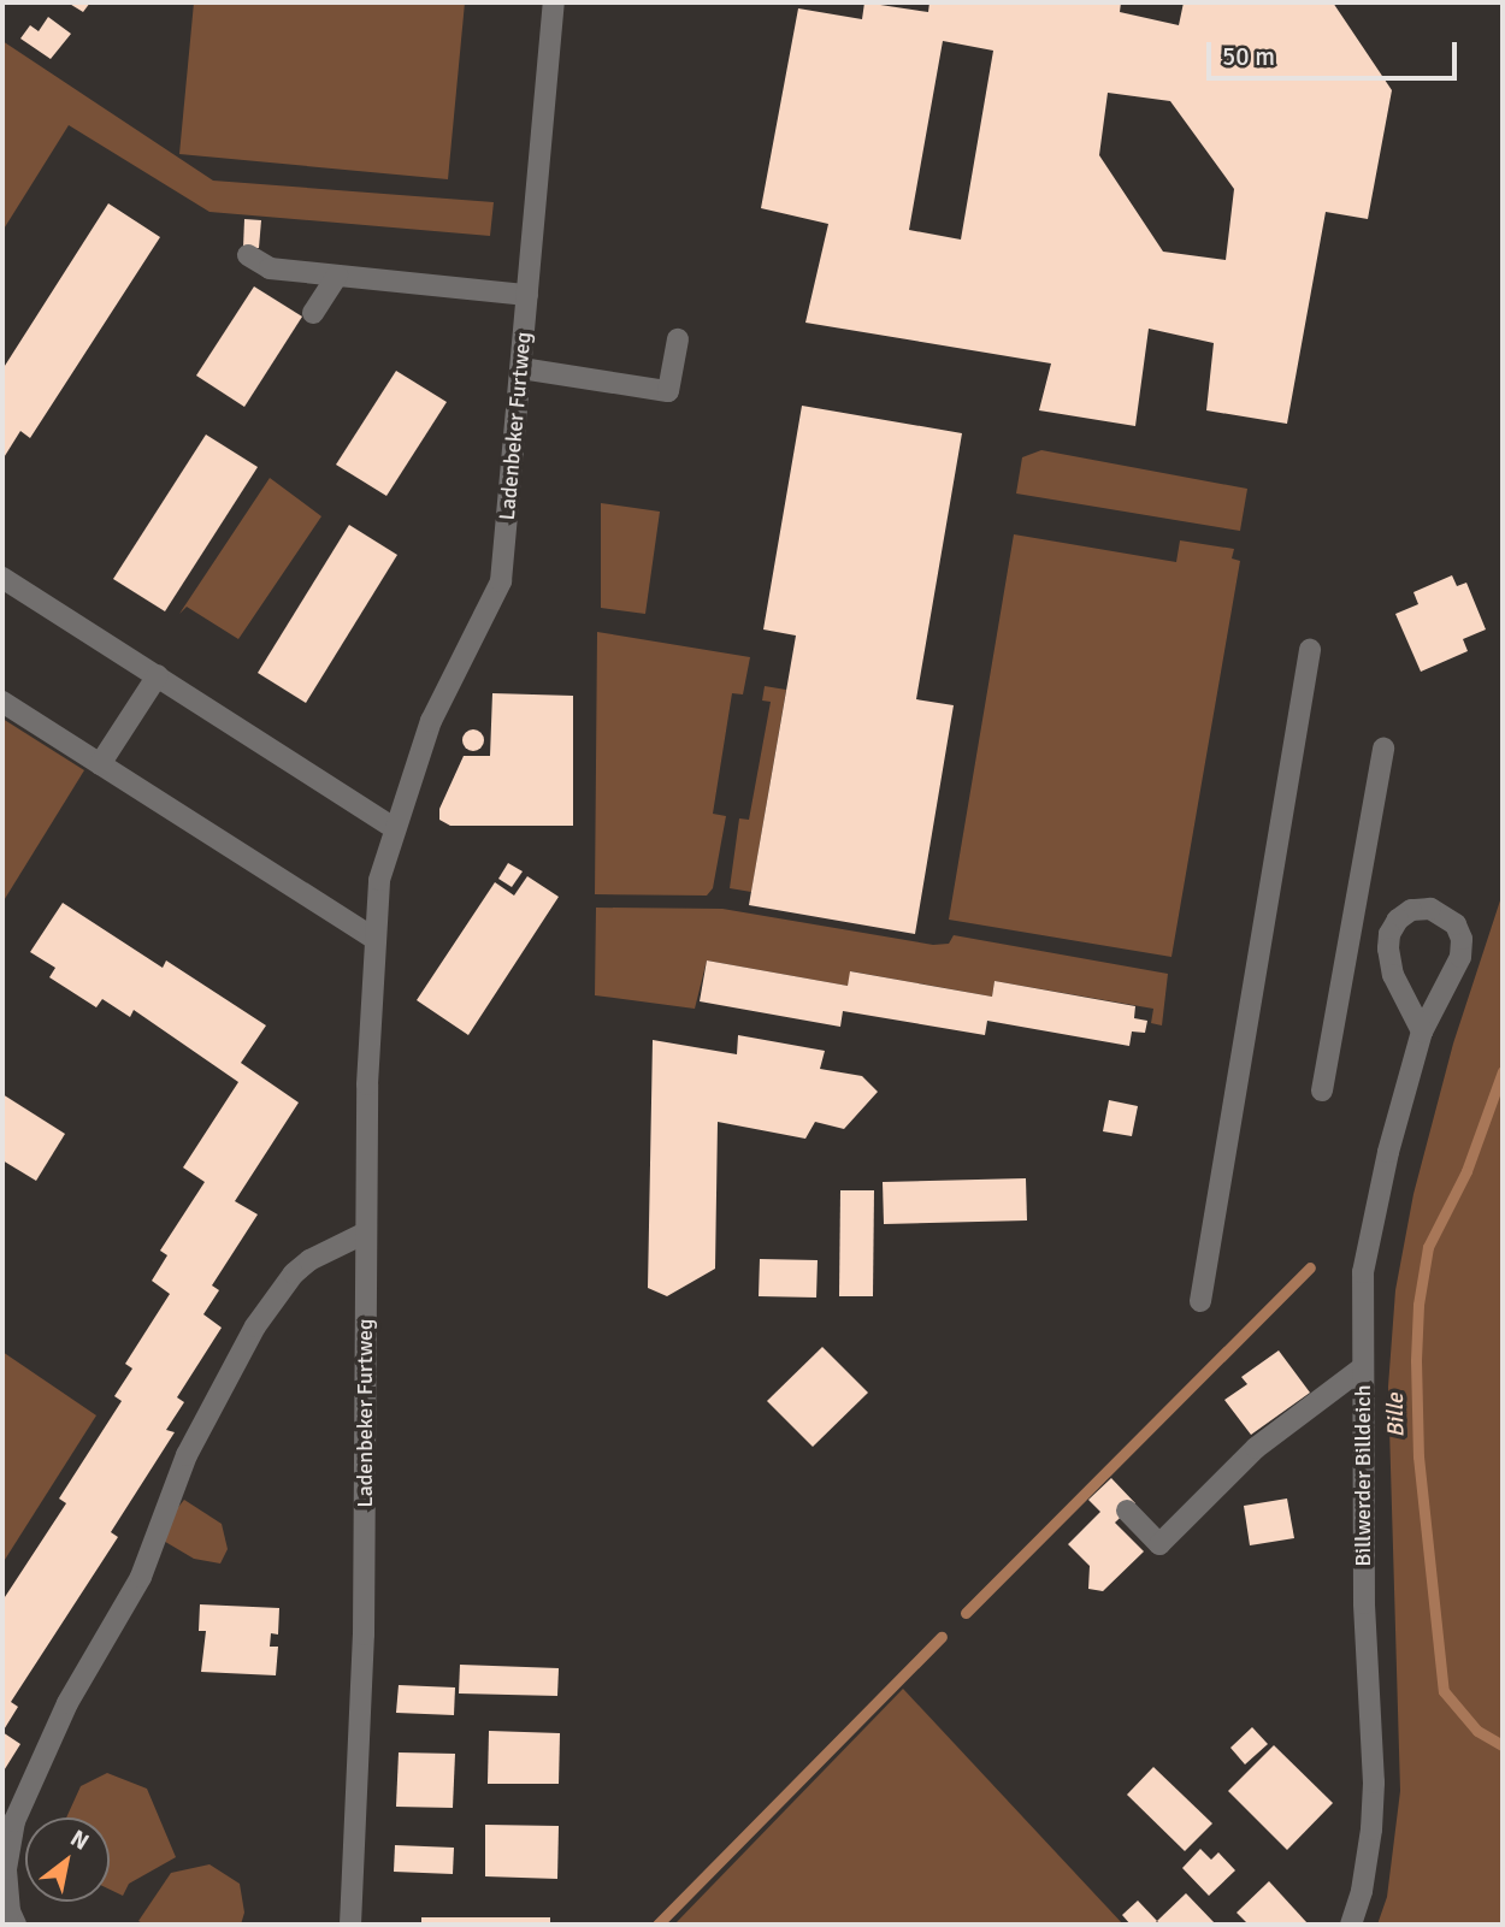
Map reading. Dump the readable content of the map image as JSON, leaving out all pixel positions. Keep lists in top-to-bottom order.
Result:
{
  "streets": {
    "street": ["Ladenbeker Furtweg", "Billwerder Billdeich"]
  },
  "water": ["Bille"],
  "scale_bar": "50 m",
  "north": "top right"
}
